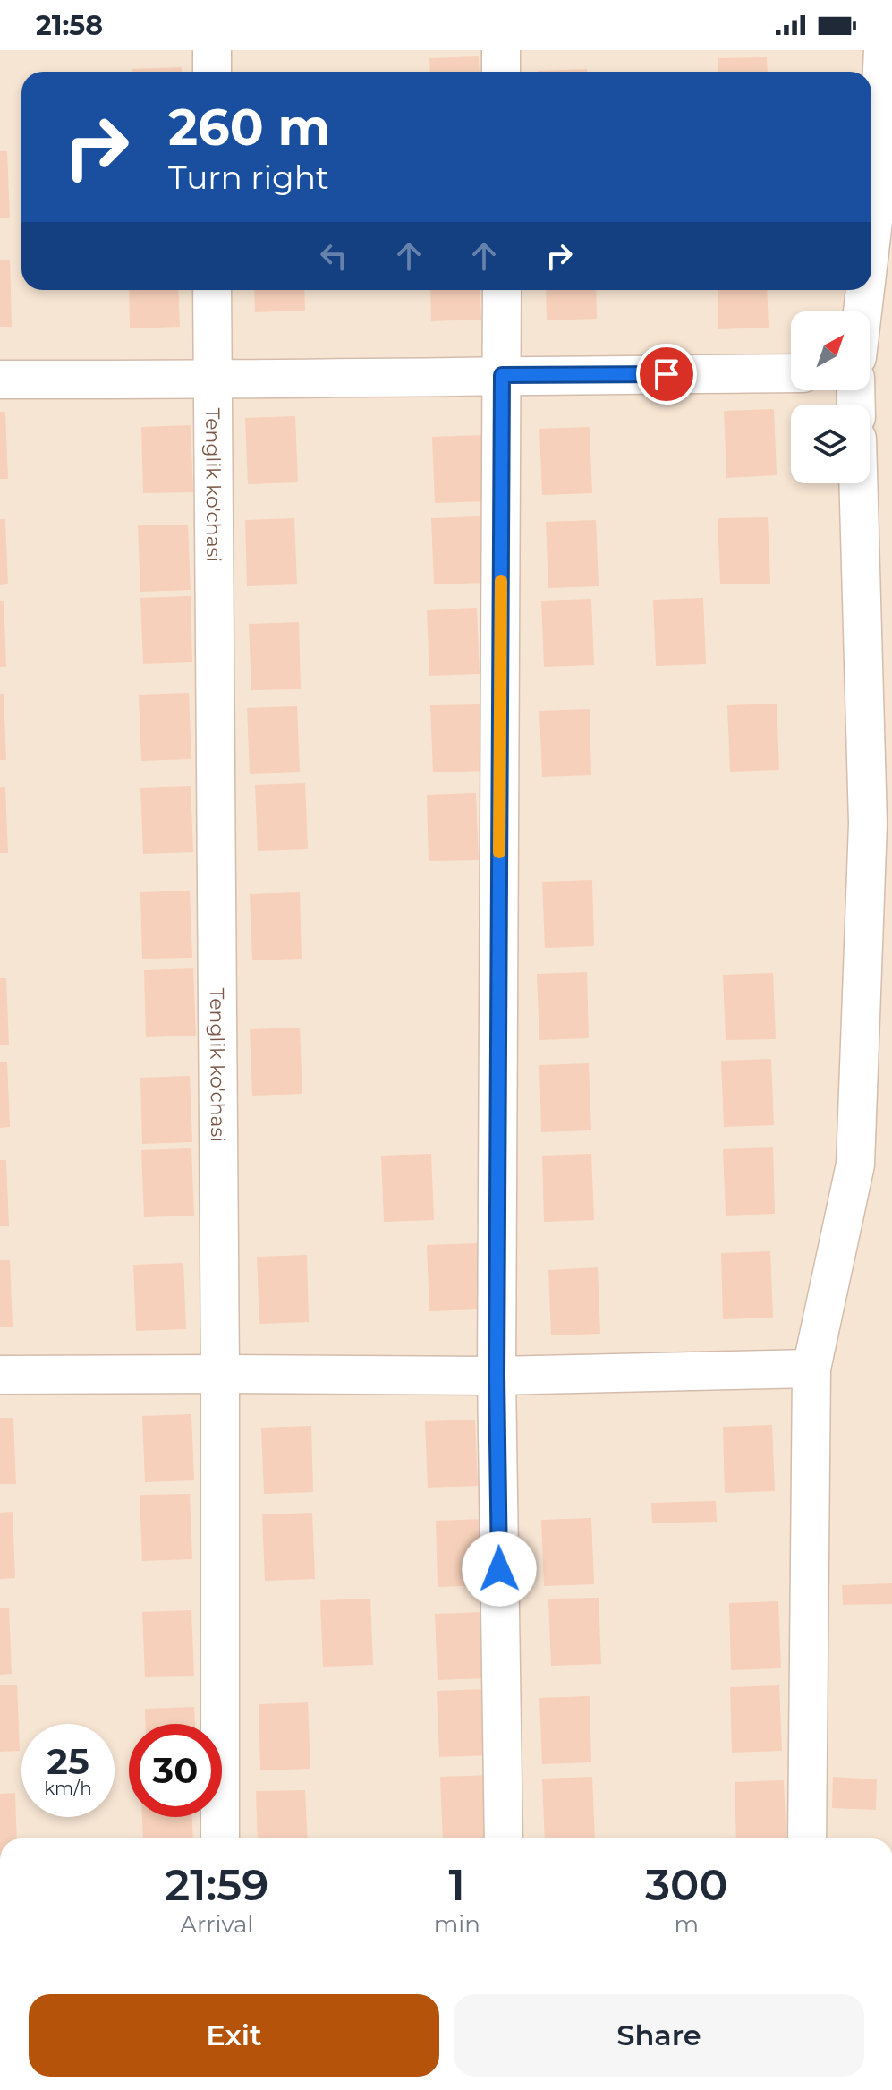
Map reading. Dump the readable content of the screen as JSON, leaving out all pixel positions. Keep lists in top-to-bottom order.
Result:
{
  "streets": {
    "street": ["Tenglik ko'chasi"]
  },
  "north": "top right",
  "page": {
    "status": "21:58",
    "turn": ["260 m", "Turn right"],
    "speed": "25 km/h",
    "limit": "30",
    "eta": [
      "21:59",
      "Arrival",
      "1",
      "min",
      "300",
      "m"
    ],
    "buttons": ["Exit", "Share"]
  }
}
